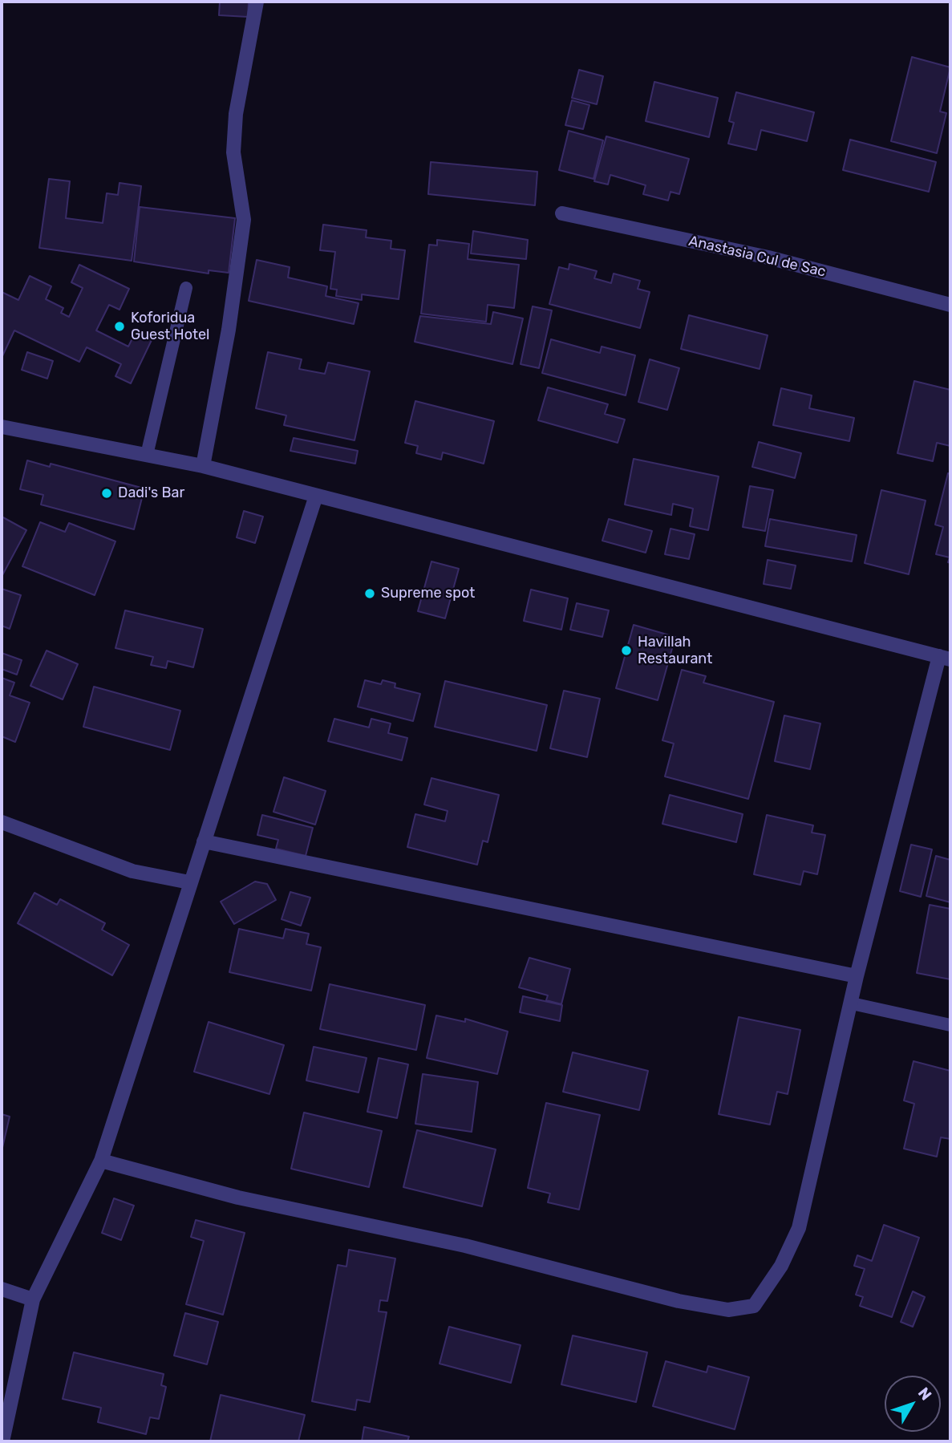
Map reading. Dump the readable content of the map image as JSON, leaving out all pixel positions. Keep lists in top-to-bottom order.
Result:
{
  "streets": {
    "street": ["Anastasia Cul de Sac"]
  },
  "places": [
    "Koforidua Guest Hotel",
    "Dadi's Bar",
    "Supreme spot",
    "Havillah Restaurant"
  ],
  "north": "top right"
}
